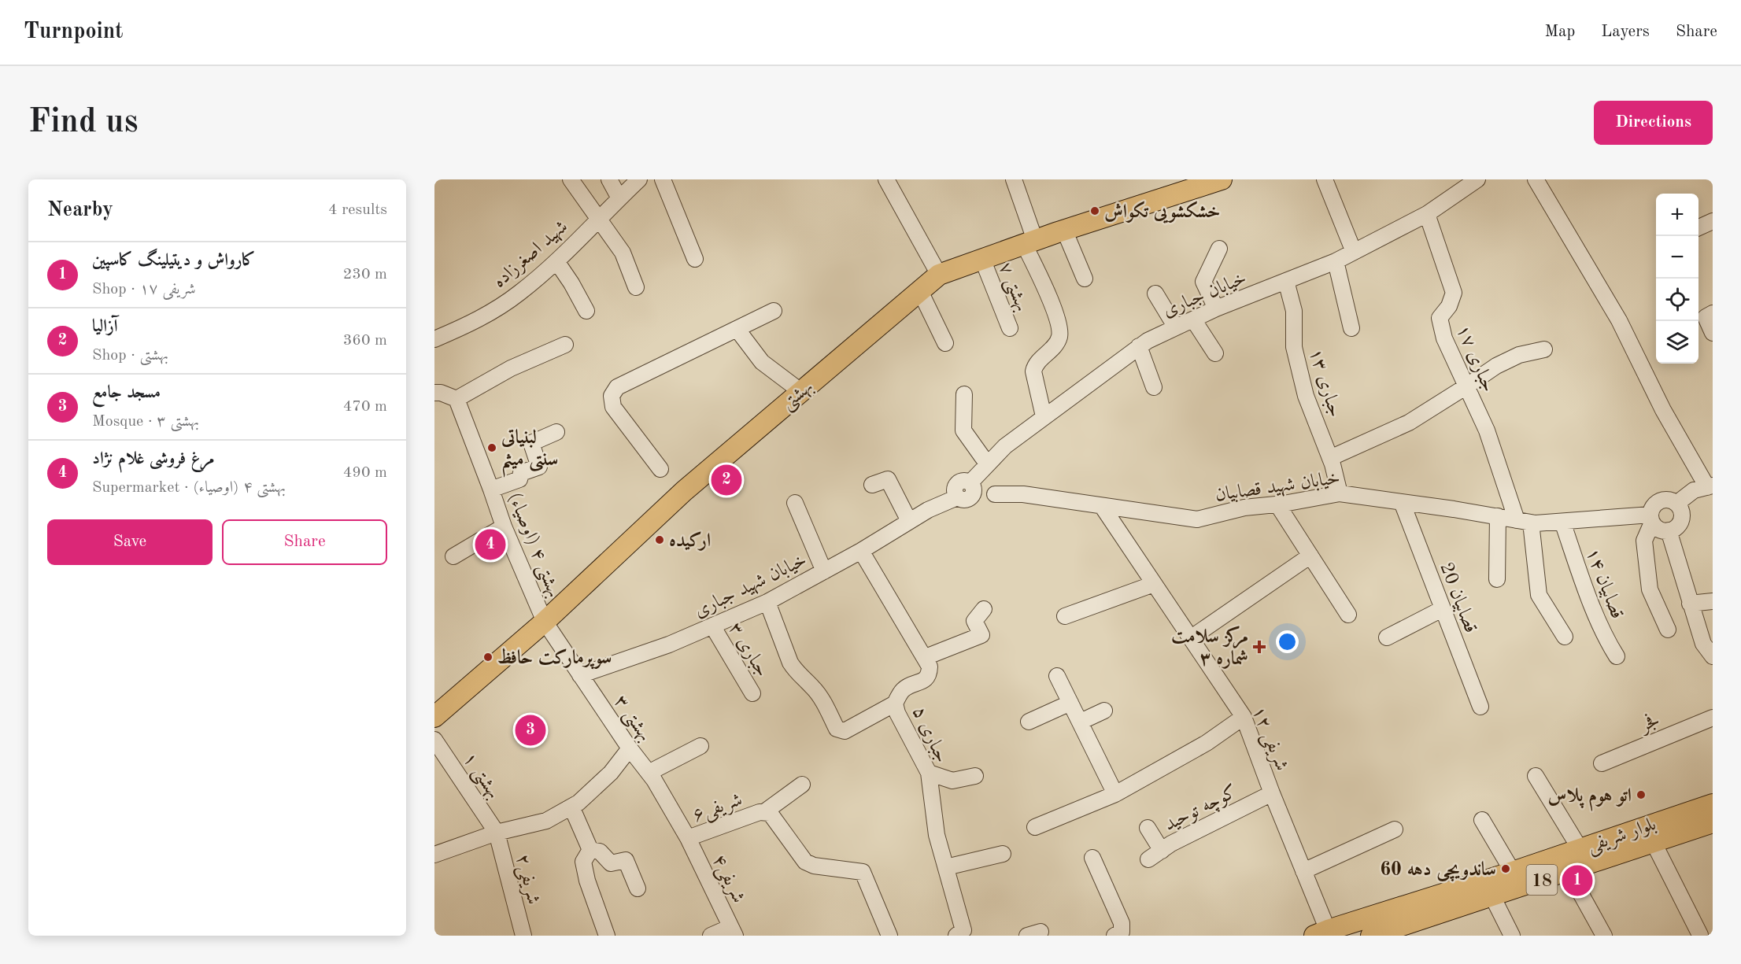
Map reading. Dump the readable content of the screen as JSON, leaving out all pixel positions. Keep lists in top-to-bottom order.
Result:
{
  "streets": {
    "main road": ["بهشتی", "بلوار شریفی", "18"],
    "street": [
      "شهید اصغرزاده",
      "بهشتی ۷",
      "خیابان جباری",
      "جباری ۱۷",
      "جباری ۱۳",
      "خیابان شهید قصابیان",
      "بهشتی ۴ (اوصیاء)",
      "قصابیان ۱۴",
      "خیابان شهید جباری",
      "قصابیان 20",
      "جباری ۳",
      "بهشتی ۳",
      "فجر",
      "جباری ۵",
      "شریفی ۱۲",
      "بهشتی ۱",
      "شریفی۶",
      "کوچه توحید",
      "شریفی۴",
      "شریفی۲"
    ]
  },
  "crossings": [
    ["بهشتی ۷", "بهشتی"],
    ["خیابان جباری", "جباری ۱۷"],
    ["خیابان جباری", "جباری ۱۳"],
    ["خیابان جباری", "خیابان شهید قصابیان"],
    ["خیابان جباری", "خیابان شهید جباری"],
    ["جباری ۱۷", "خیابان شهید قصابیان"],
    ["جباری ۱۳", "خیابان شهید قصابیان"],
    ["بهشتی", "بهشتی ۴ (اوصیاء)"],
    ["بهشتی", "بهشتی ۳"],
    ["خیابان شهید قصابیان", "قصابیان ۱۴"],
    ["خیابان شهید قصابیان", "قصابیان 20"],
    ["خیابان شهید قصابیان", "شریفی ۱۲"],
    ["بهشتی ۴ (اوصیاء)", "بهشتی ۳"],
    ["خیابان شهید جباری", "جباری ۳"],
    ["خیابان شهید جباری", "بهشتی ۳"],
    ["خیابان شهید جباری", "جباری ۵"],
    ["بهشتی ۳", "شریفی۶"],
    ["بهشتی ۳", "شریفی۴"],
    ["شریفی ۱۲", "کوچه توحید"],
    ["شریفی ۱۲", "بلوار شریفی"],
    ["بهشتی ۱", "شریفی۲"],
    ["شریفی۶", "شریفی۴"]
  ],
  "places": {
    "other": [
      "خشکشویی تکواش",
      "لبنیاتی سنتی میثم",
      "ارکیده",
      "سوپرمارکت حافظ",
      "اتو هوم پلاس",
      "ساندویچی دهه 60"
    ],
    "health": ["مرکز سلامت شماره ۳"]
  },
  "page": {
    "header": "Turnpoint",
    "nav": ["Map", "Layers", "Share"],
    "buttons": [
      "Directions",
      ["Save", "Share"]
    ],
    "title": "Find us",
    "heading": ["Nearby", "4 results"],
    "map_buttons": ["+", "−"],
    "list": [
      {
        "mark": "1",
        "name": "کارواش و دیتیلینگ کاسپین",
        "note": "Shop · شریفی ۱۷",
        "value": "230 m"
      },
      {
        "mark": "2",
        "name": "آزالیا",
        "note": "Shop · بهشتی",
        "value": "360 m"
      },
      {
        "mark": "3",
        "name": "مسجد جامع",
        "note": "Mosque · بهشتی ۳",
        "value": "470 m"
      },
      {
        "mark": "4",
        "name": "مرغ فروشی غلام نژاد",
        "note": "Supermarket · بهشتی ۴ (اوصیاء)",
        "value": "490 m"
      }
    ],
    "pins": [
      "2",
      "4",
      "3",
      "1"
    ]
  }
}
